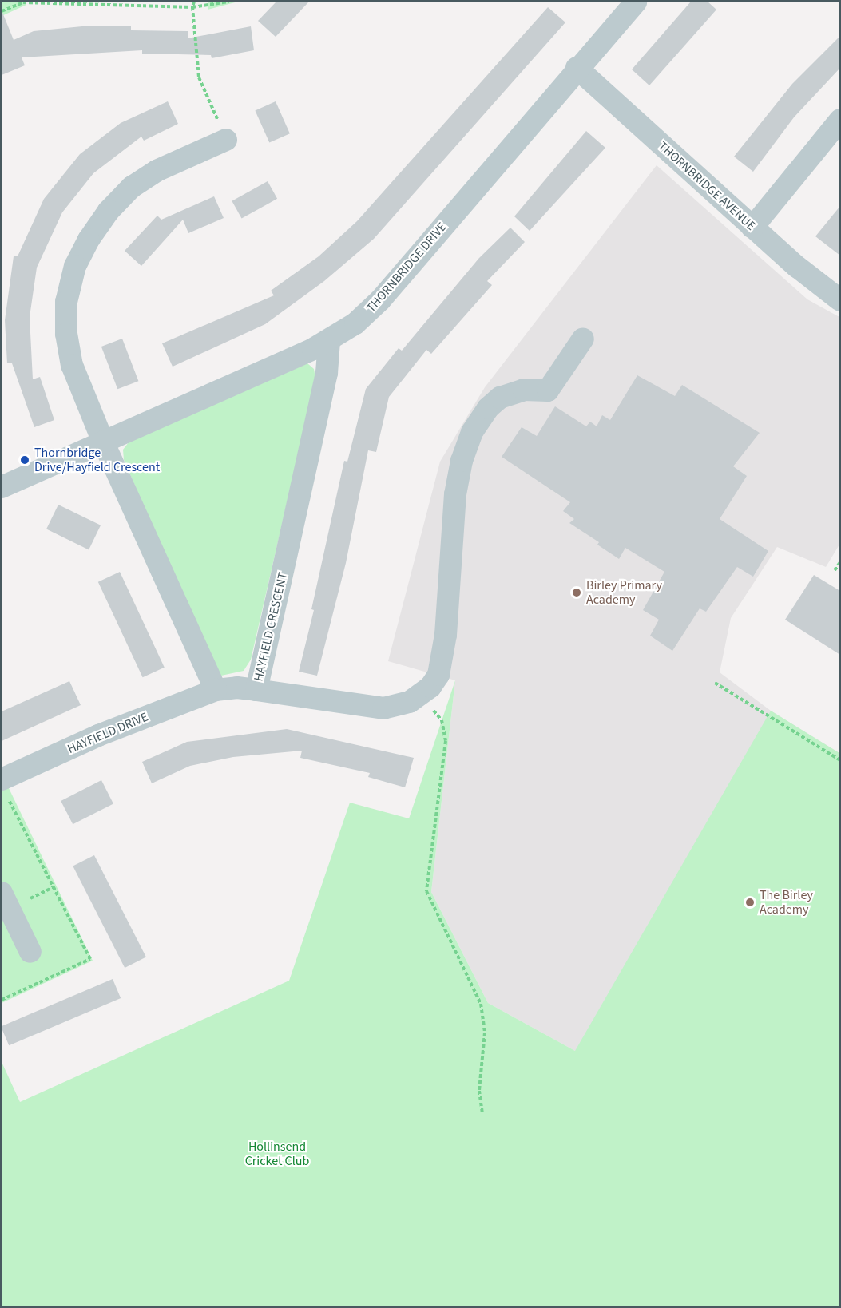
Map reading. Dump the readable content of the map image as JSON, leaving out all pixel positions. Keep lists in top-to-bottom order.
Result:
{
  "streets": {
    "street": [
      "THORNBRIDGE AVENUE",
      "THORNBRIDGE DRIVE",
      "HAYFIELD CRESCENT",
      "HAYFIELD DRIVE"
    ]
  },
  "crossings": [
    ["THORNBRIDGE AVENUE", "THORNBRIDGE DRIVE"],
    ["THORNBRIDGE DRIVE", "HAYFIELD CRESCENT"],
    ["HAYFIELD CRESCENT", "HAYFIELD DRIVE"]
  ],
  "parks": ["Hollinsend Cricket Club"],
  "places": ["Thornbridge Drive/Hayfield Crescent", "Birley Primary Academy", "The Birley Academy"]
}
